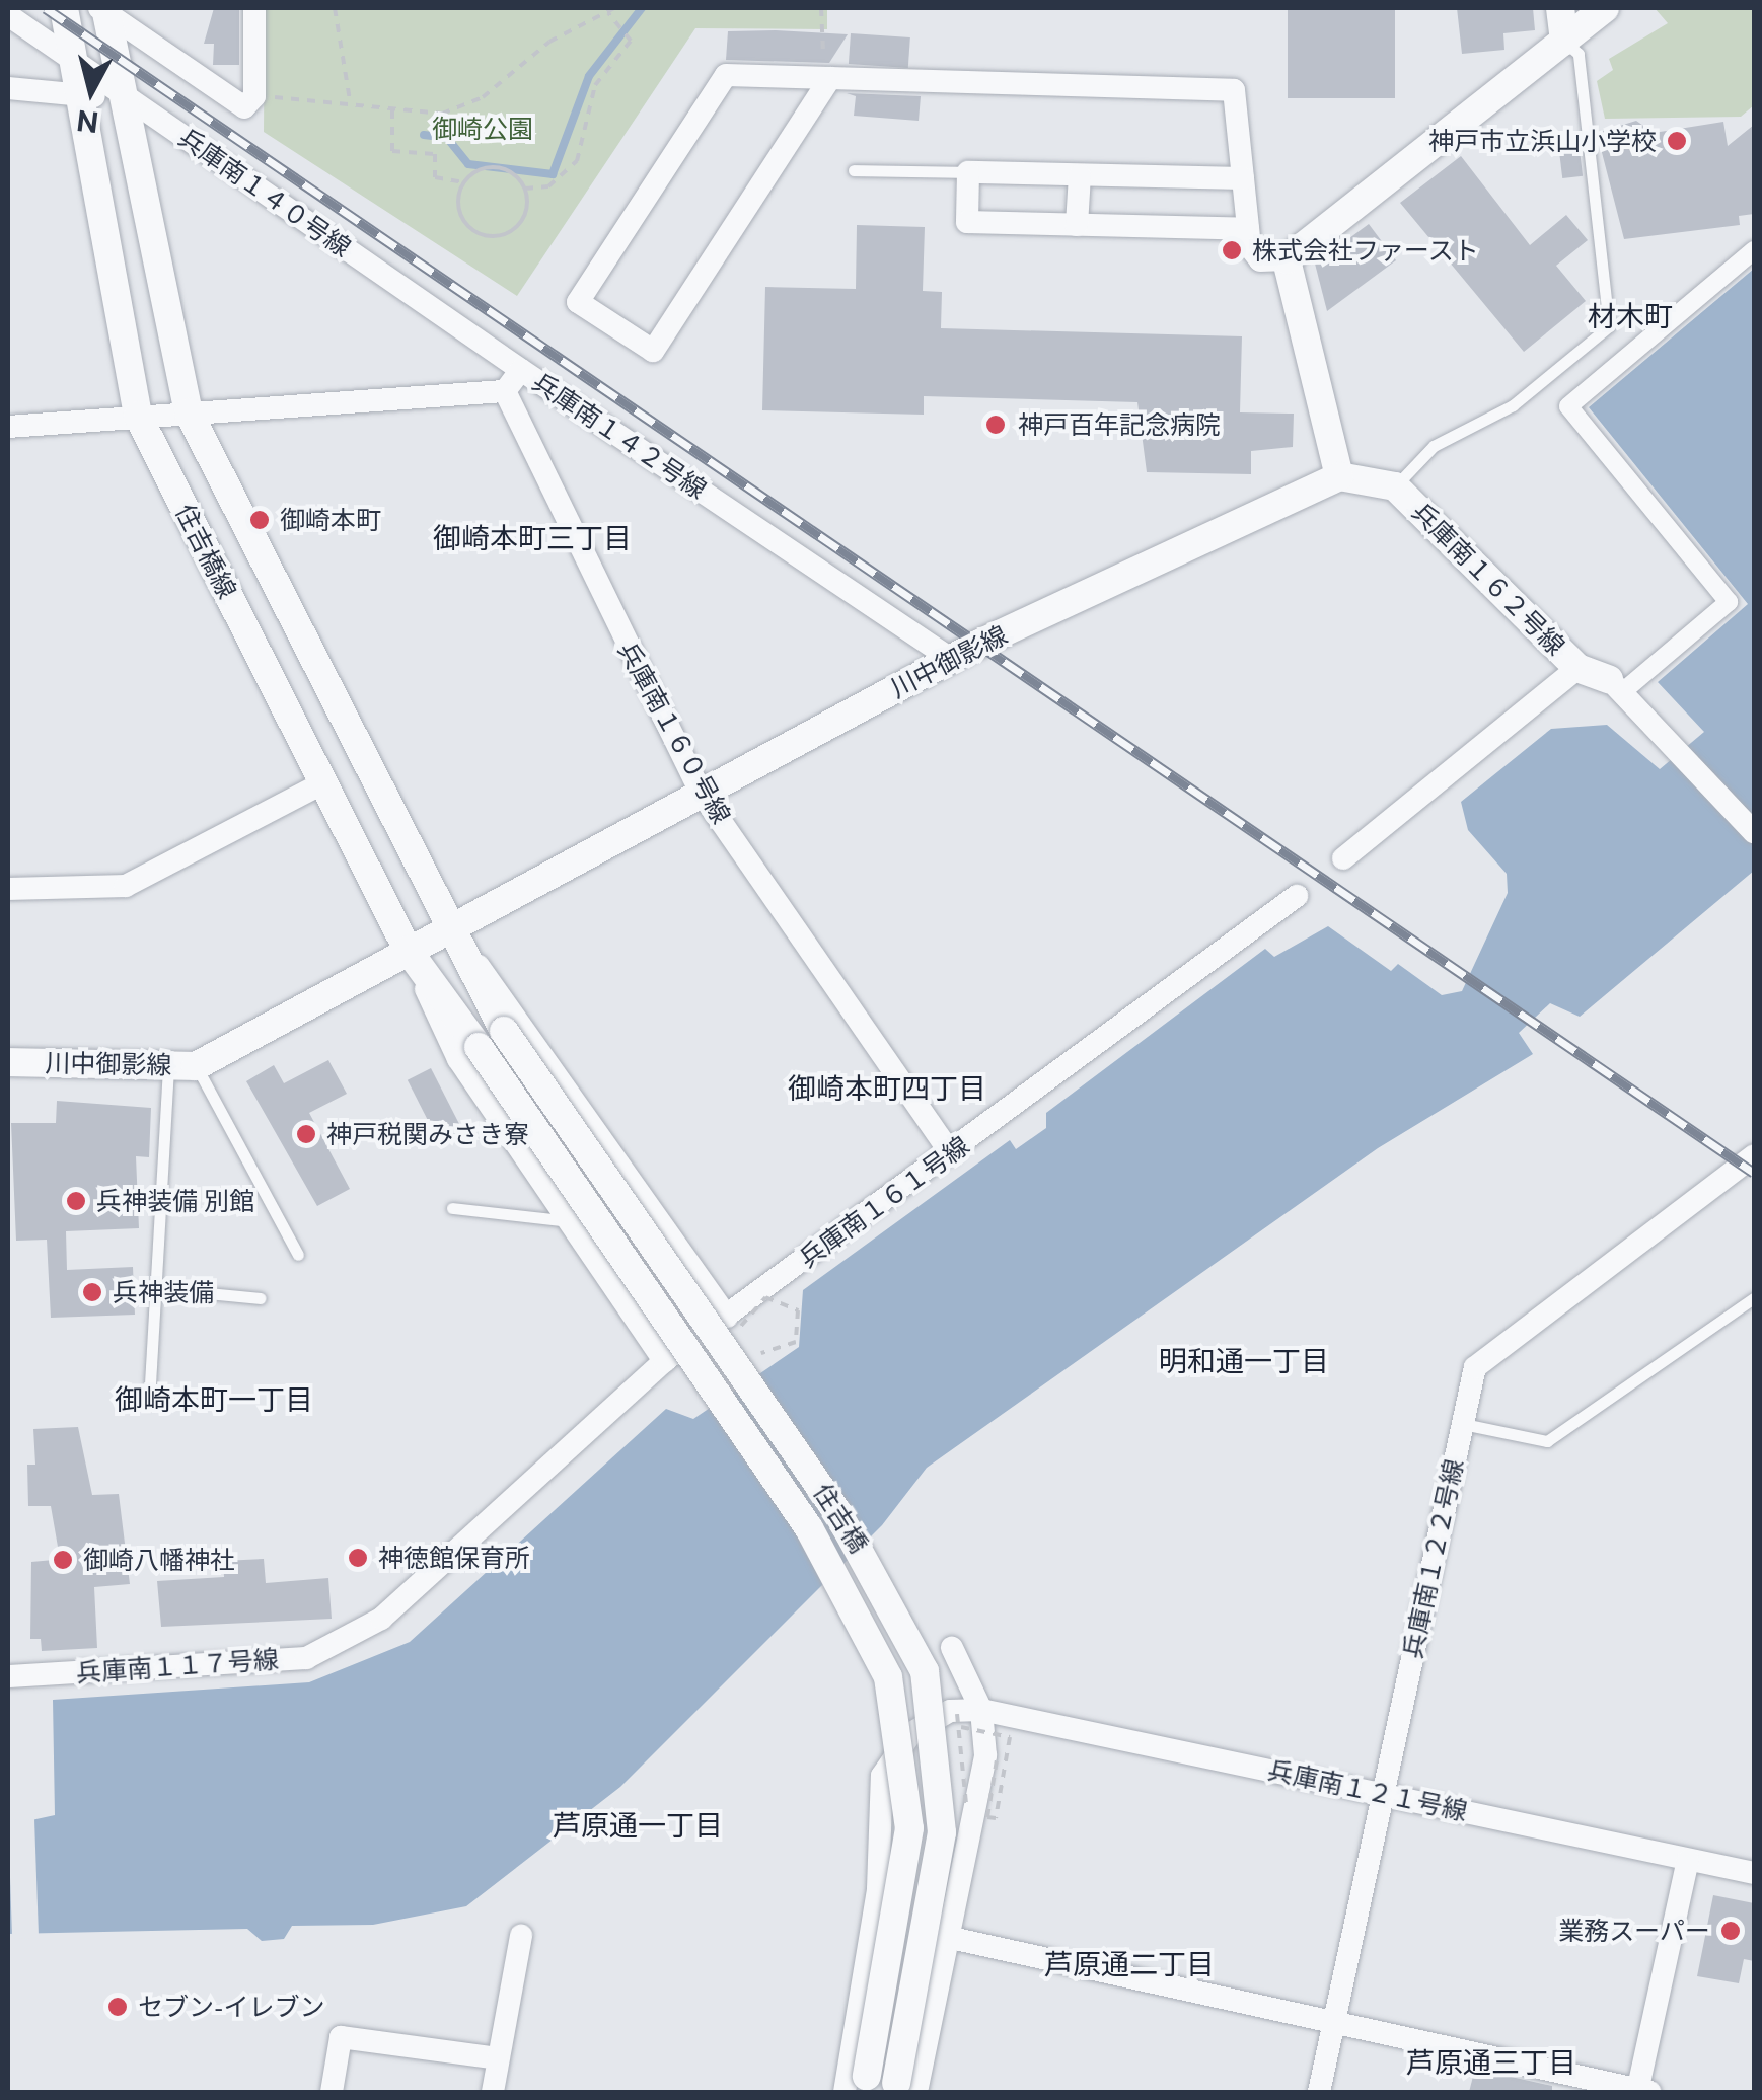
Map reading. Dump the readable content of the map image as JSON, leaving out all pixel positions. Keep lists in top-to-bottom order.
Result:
{
  "streets": {
    "street": [
      "兵庫南１４０号線",
      "兵庫南１４２号線",
      "住吉橋線",
      "兵庫南１６２号線",
      "川中御影線",
      "兵庫南１６０号線",
      "兵庫南１６１号線",
      "住吉橋",
      "兵庫南１２２号線",
      "兵庫南１１７号線",
      "兵庫南１２１号線"
    ]
  },
  "crossings": [
    ["兵庫南１４０号線", "兵庫南１４２号線"],
    ["兵庫南１４０号線", "住吉橋線"],
    ["兵庫南１４２号線", "住吉橋線"],
    ["兵庫南１４２号線", "川中御影線"],
    ["兵庫南１４２号線", "兵庫南１６０号線"],
    ["住吉橋線", "川中御影線"],
    ["住吉橋線", "住吉橋"],
    ["兵庫南１６２号線", "川中御影線"],
    ["川中御影線", "兵庫南１６０号線"],
    ["兵庫南１６０号線", "兵庫南１６１号線"],
    ["兵庫南１６１号線", "兵庫南１１７号線"],
    ["兵庫南１２２号線", "兵庫南１２１号線"]
  ],
  "districts": [
    "材木町",
    "御崎本町三丁目",
    "御崎本町四丁目",
    "明和通一丁目",
    "御崎本町一丁目",
    "芦原通一丁目",
    "芦原通二丁目",
    "芦原通三丁目"
  ],
  "parks": ["御崎公園"],
  "places": [
    "神戸市立浜山小学校",
    "株式会社ファースト",
    "神戸百年記念病院",
    "御崎本町",
    "神戸税関みさき寮",
    "兵神装備 別館",
    "兵神装備",
    "神徳館保育所",
    "御崎八幡神社",
    "業務スーパー",
    "セブン-イレブン"
  ],
  "north": "bottom"
}
